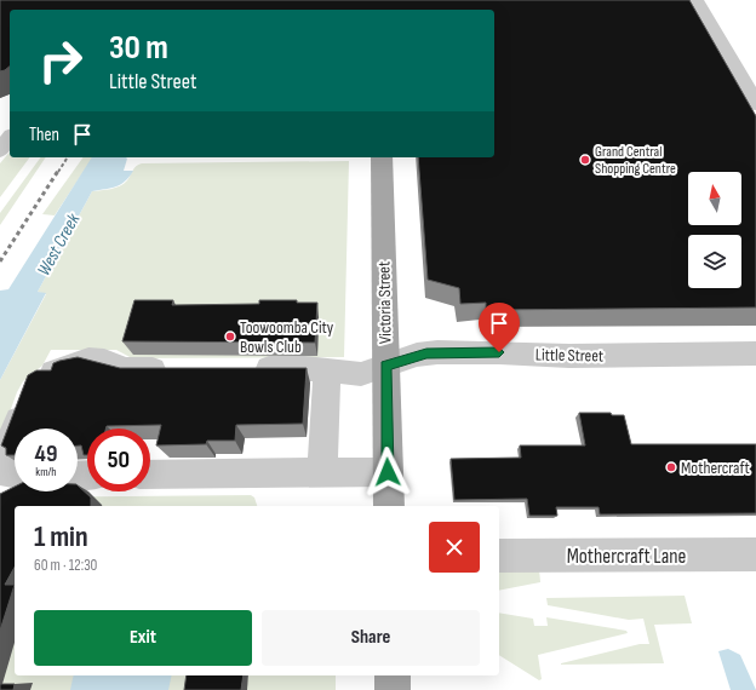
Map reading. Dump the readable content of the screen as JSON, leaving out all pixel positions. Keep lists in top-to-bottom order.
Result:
{
  "streets": {
    "main road": ["Victoria Street"],
    "street": ["Little Street", "Mothercraft Lane"]
  },
  "crossings": [
    ["Victoria Street", "Little Street"]
  ],
  "water": ["West Creek"],
  "places": ["Grand Central Shopping Centre", "Toowoomba City Bowls Club", "Mothercraft"],
  "north": "top",
  "page": {
    "turn": ["30 m", "Little Street"],
    "then": "Then",
    "speed": "49 km/h",
    "limit": "50",
    "heading": ["1 min", "60 m · 12:30"],
    "buttons": ["Exit", "Share"]
  }
}
